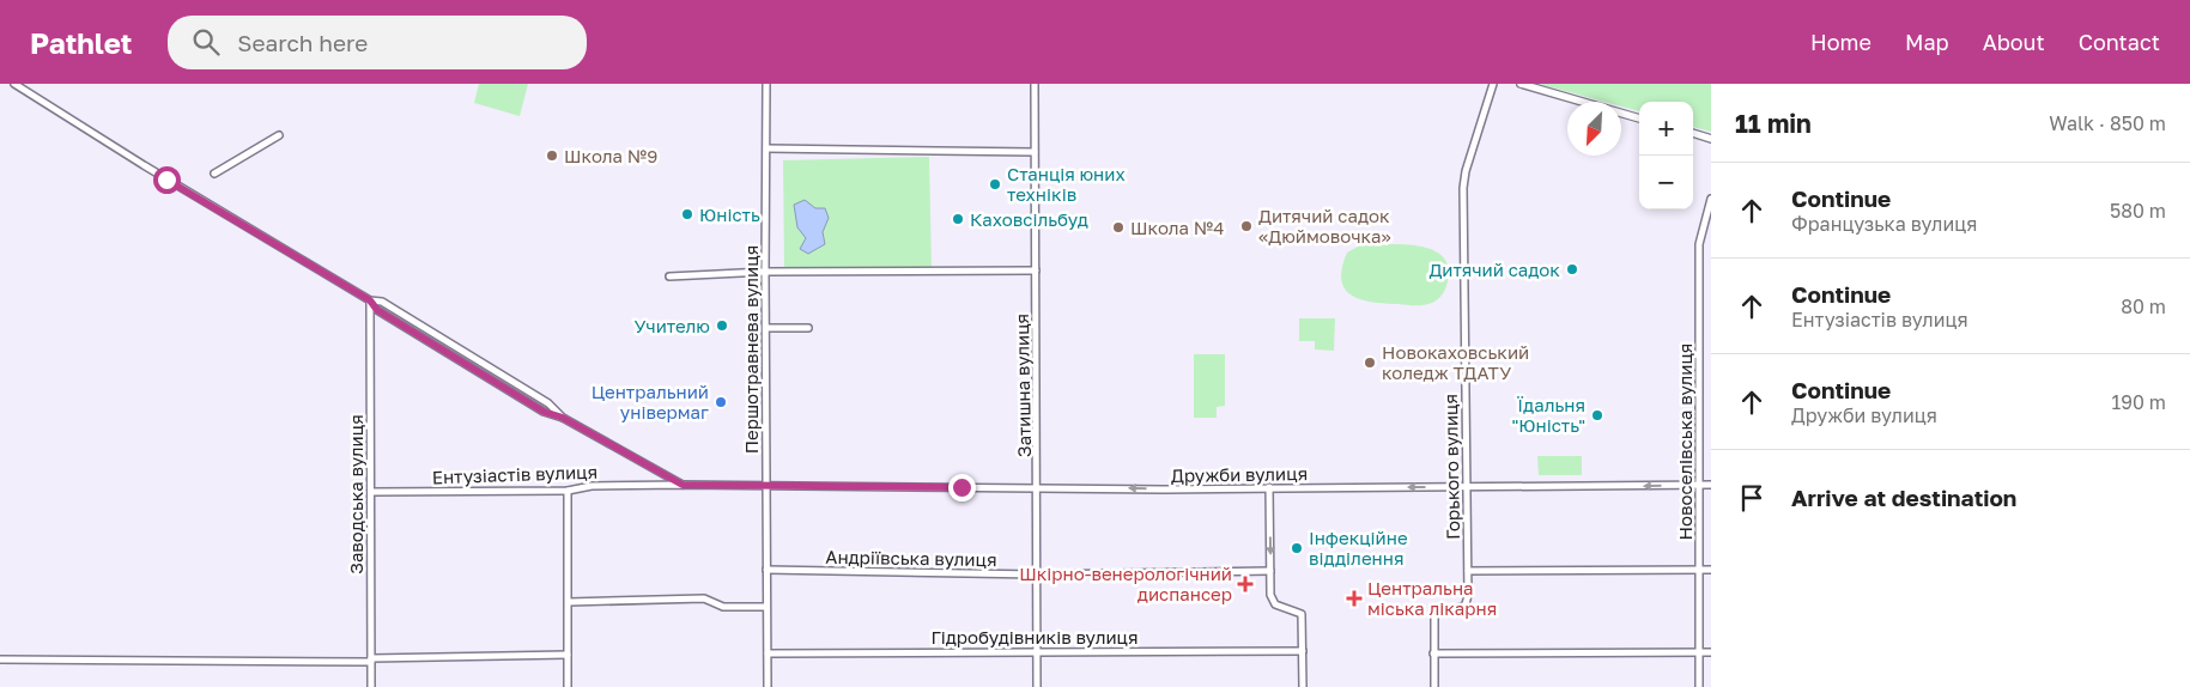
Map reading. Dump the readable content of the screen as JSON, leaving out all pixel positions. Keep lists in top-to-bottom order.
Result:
{
  "streets": {
    "street": [
      "Першотравнева вулиця",
      "Затишна вулиця",
      "Новоселівська вулиця",
      "Горького вулиця",
      "Ентузіастів вулиця",
      "Дружби вулиця",
      "Заводська вулиця",
      "Андріївська вулиця",
      "Гідробудівників вулиця"
    ]
  },
  "crossings": [
    ["Першотравнева вулиця", "Ентузіастів вулиця"],
    ["Першотравнева вулиця", "Дружби вулиця"],
    ["Першотравнева вулиця", "Андріївська вулиця"],
    ["Першотравнева вулиця", "Гідробудівників вулиця"],
    ["Затишна вулиця", "Дружби вулиця"],
    ["Затишна вулиця", "Андріївська вулиця"],
    ["Затишна вулиця", "Гідробудівників вулиця"],
    ["Новоселівська вулиця", "Дружби вулиця"],
    ["Горького вулиця", "Дружби вулиця"],
    ["Ентузіастів вулиця", "Дружби вулиця"],
    ["Ентузіастів вулиця", "Заводська вулиця"]
  ],
  "one_way": ["Дружби вулиця"],
  "places": {
    "other": [
      "Школа №9",
      "Станція юних техніків",
      "Юність",
      "Каховсільбуд",
      "Дитячий садок «Дюймовочка»",
      "Школа №4",
      "Дитячий садок",
      "Учителю",
      "Новокаховський коледж ТДАТУ",
      "Центральний універмаг",
      "Їдальня \"Юність\"",
      "Інфекційне відділення"
    ],
    "health": ["Шкірно-венерологічний диспансер", "Центральна міська лікарня"]
  },
  "north": "bottom left",
  "page": {
    "header": "Pathlet",
    "search": "Search here",
    "nav": [
      "Home",
      "Map",
      "About",
      "Contact"
    ],
    "heading": ["11 min", "Walk · 850 m"],
    "map_buttons": ["+", "−"],
    "list": [
      ["Continue", "Французька вулиця", "580 m"],
      ["Continue", "Ентузіастів вулиця", "80 m"],
      ["Continue", "Дружби вулиця", "190 m"],
      "Arrive at destination"
    ]
  }
}
